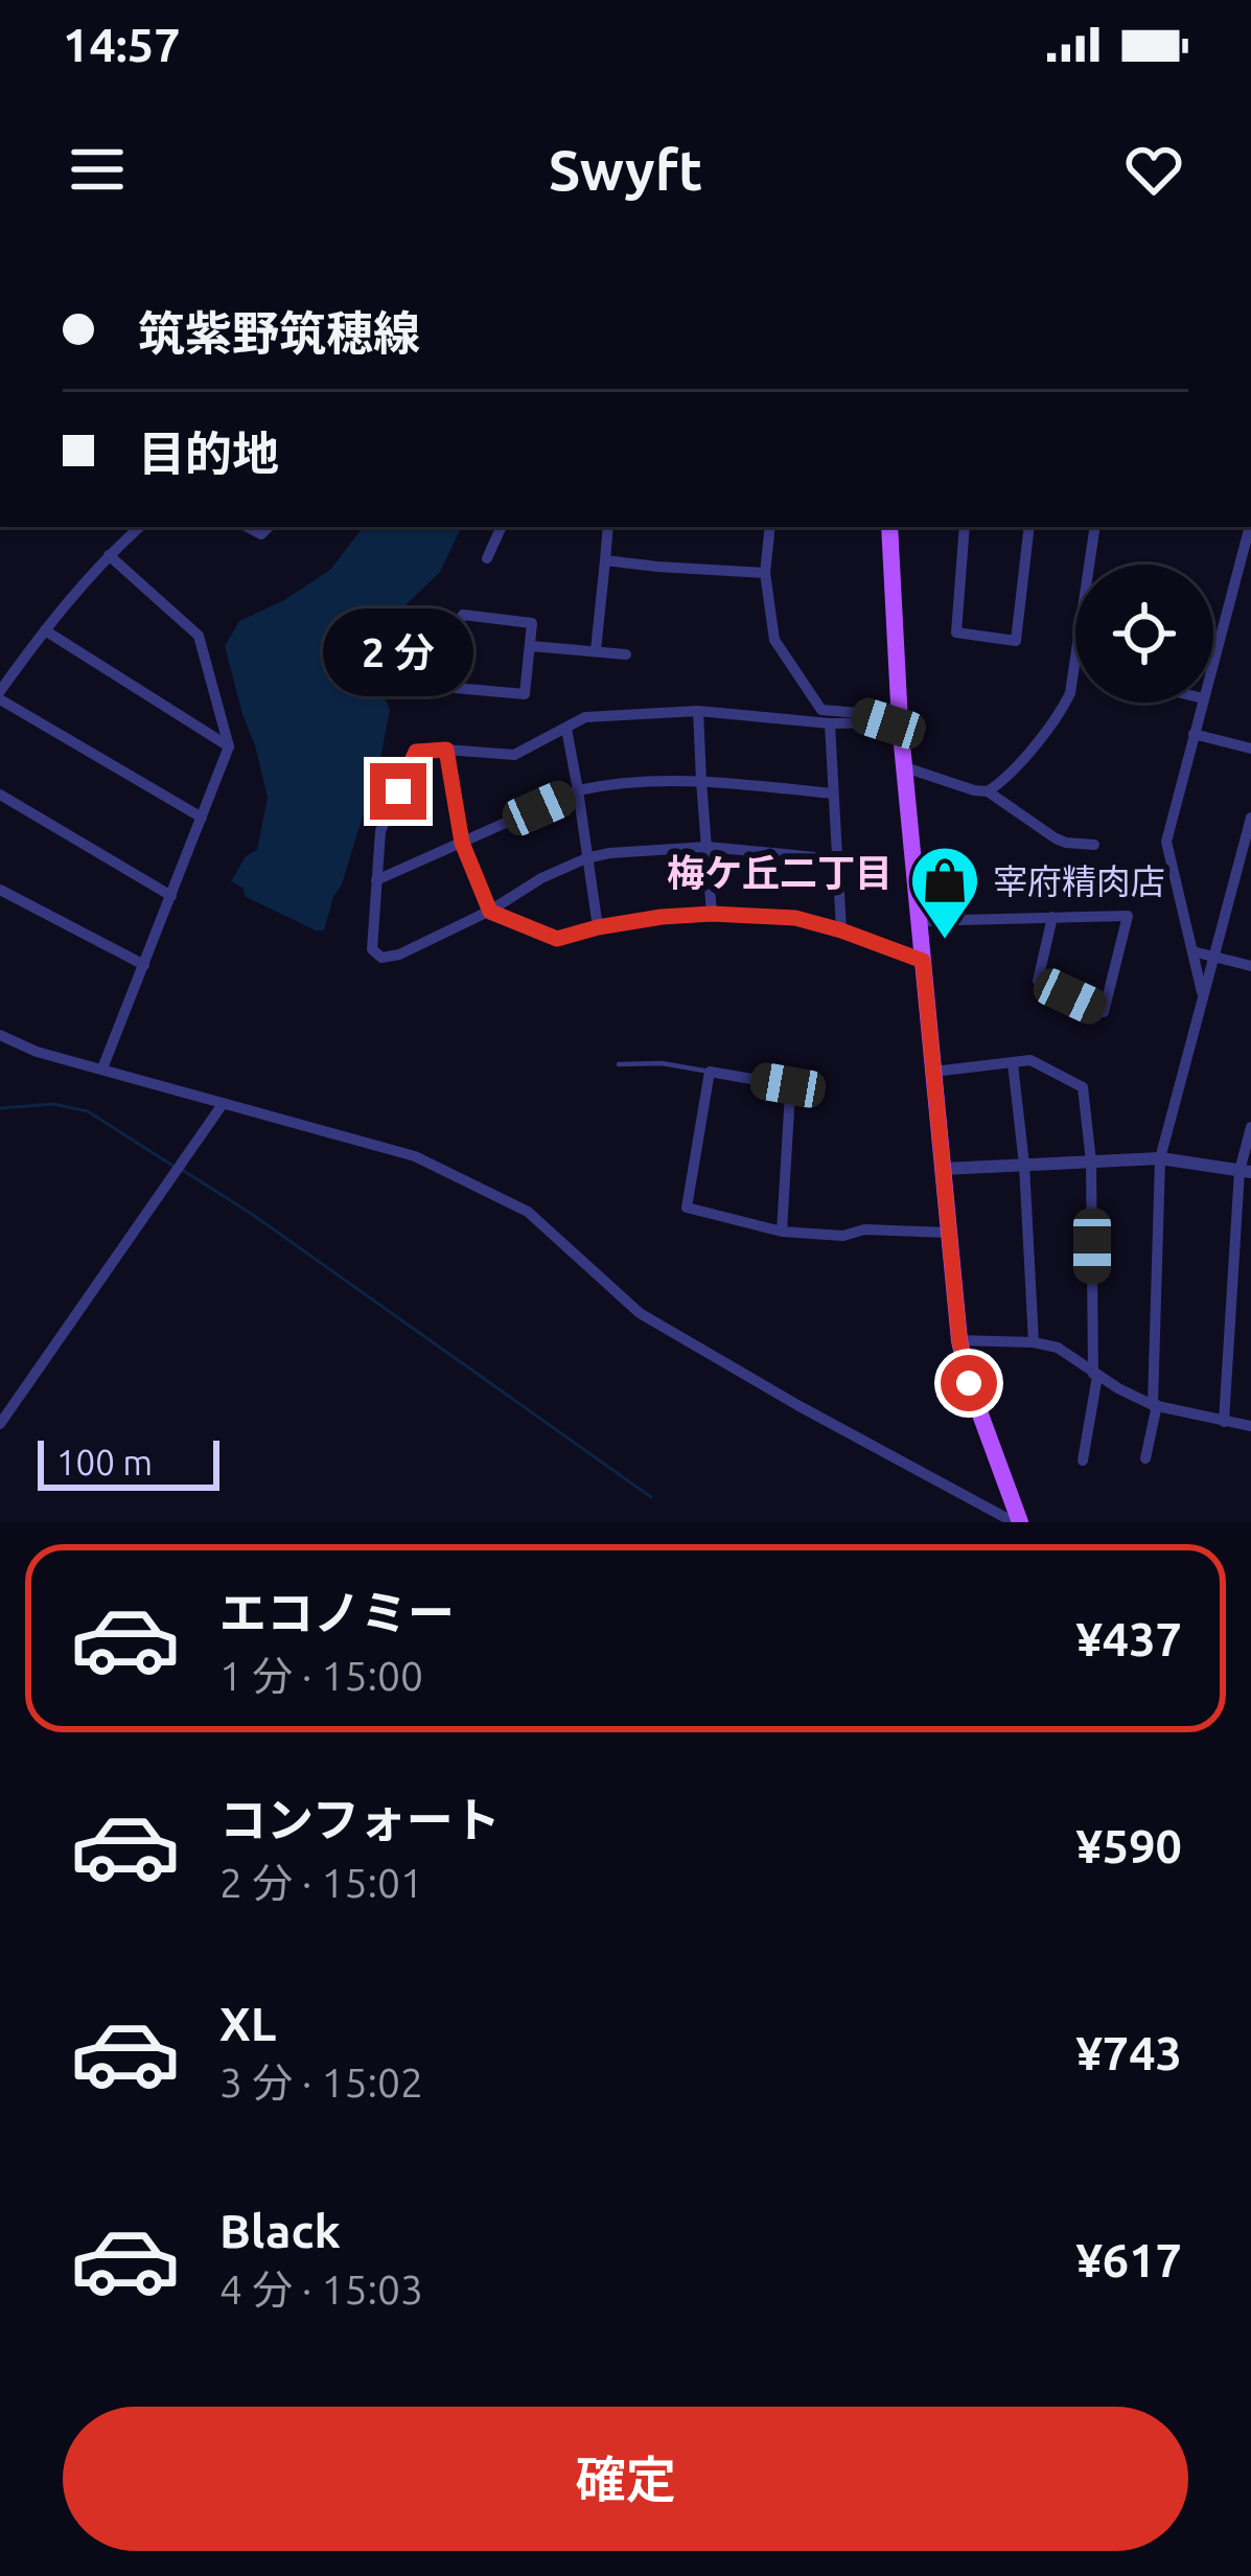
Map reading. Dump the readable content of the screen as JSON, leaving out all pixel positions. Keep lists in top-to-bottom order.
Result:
{
  "districts": ["梅ケ丘二丁目"],
  "places": {
    "shop": ["宰府精肉店"]
  },
  "scale_bar": "100 m",
  "page": {
    "status": "14:57",
    "header": "Swyft",
    "banner": ["筑紫野筑穂線", "目的地"],
    "bubble": "2 分",
    "scale": "100 m",
    "list": [
      {
        "name": "エコノミー",
        "note": "1 分 · 15:00",
        "value": "¥437"
      },
      {
        "name": "コンフォート",
        "note": "2 分 · 15:01",
        "value": "¥590"
      },
      {
        "name": "XL",
        "note": "3 分 · 15:02",
        "value": "¥743"
      },
      {
        "name": "Black",
        "note": "4 分 · 15:03",
        "value": "¥617"
      }
    ],
    "buttons": "確定"
  }
}
